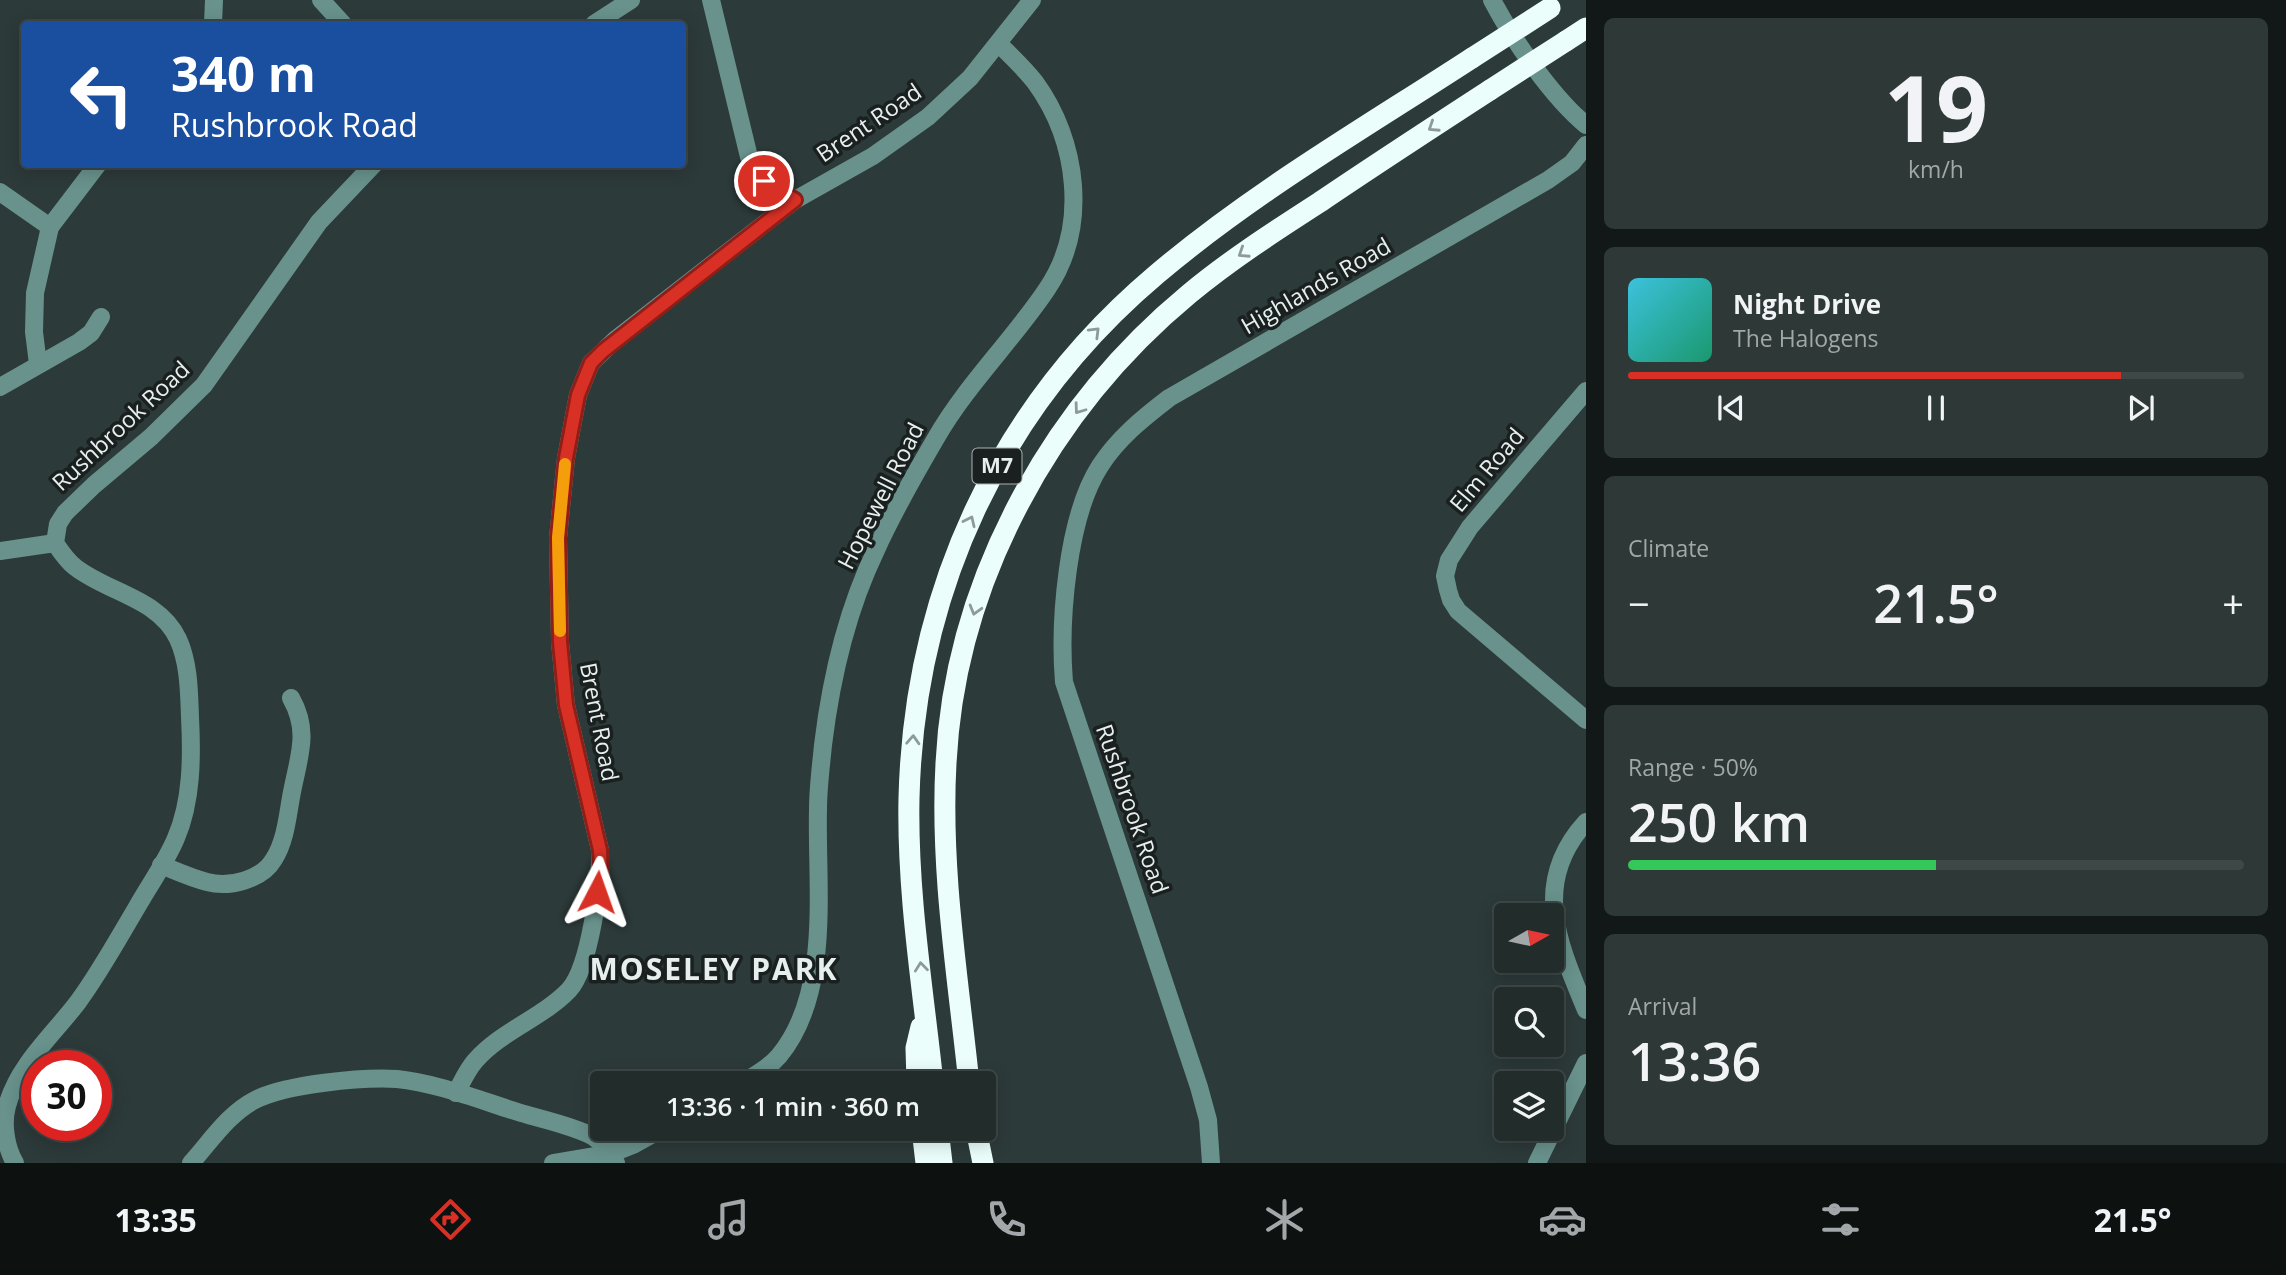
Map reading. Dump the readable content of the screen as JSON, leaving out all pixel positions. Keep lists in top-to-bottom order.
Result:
{
  "streets": {
    "highway": ["M7"],
    "street": [
      "Brent Road",
      "Highlands Road",
      "Rushbrook Road",
      "Elm Road",
      "Hopewell Road"
    ]
  },
  "crossings": [
    ["Brent Road", "Hopewell Road"],
    ["Highlands Road", "Rushbrook Road"]
  ],
  "districts": ["MOSELEY PARK"],
  "north": "right",
  "page": {
    "tile": [
      ["19", "km/h"],
      "Climate",
      ["Range · 50%", "250 km"],
      ["Arrival", "13:36"]
    ],
    "turn": ["340 m", "Rushbrook Road"],
    "song": ["Night Drive", "The Halogens"],
    "heat": ["−", "21.5°", "+"],
    "limit": "30",
    "trip": "13:36 · 1 min · 360 m",
    "tabs": ["13:35", "21.5°"]
  }
}
